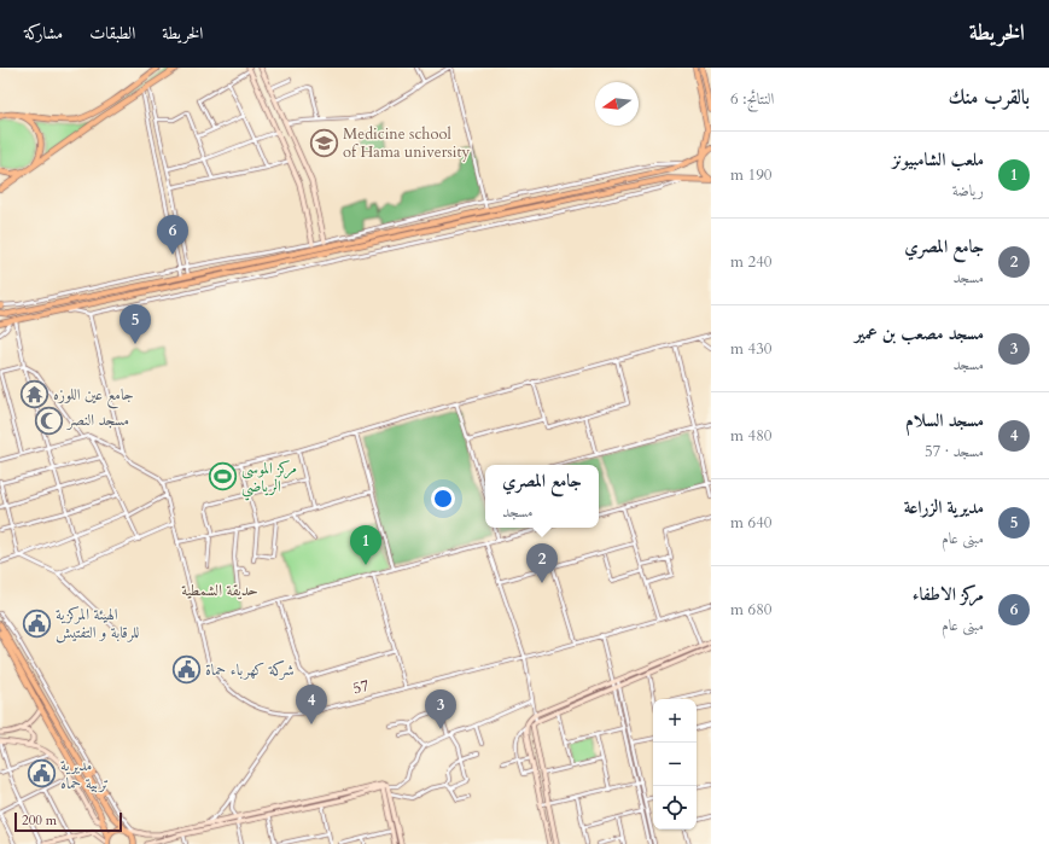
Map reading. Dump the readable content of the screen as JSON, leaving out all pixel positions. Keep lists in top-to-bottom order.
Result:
{
  "streets": {
    "street": ["57"]
  },
  "parks": ["حديقة الشمطية"],
  "places": {
    "school or university": ["Medicine school of Hama university"],
    "temple": ["جامع عين اللوزه"],
    "mosque": ["مسجد النصر"],
    "sports": ["مركز الموسى الرياضي"],
    "public building": ["الهيئة المركزية للرقابة و التفتيش", "شركة كهرباء حماة", "مديرية تربية حماه"]
  },
  "scale_bar": "200 m",
  "north": "left",
  "page": {
    "header": "الخريطة",
    "nav": ["الخريطة", "الطبقات", "مشاركة"],
    "heading": ["بالقرب منك", "النتائج: 6"],
    "list": [
      {
        "mark": "1",
        "name": "ملعب الشامبيونز",
        "note": "رياضة",
        "value": "190 m"
      },
      {
        "mark": "2",
        "name": "جامع المصري",
        "note": "مسجد",
        "value": "240 m"
      },
      {
        "mark": "3",
        "name": "مسجد مصعب بن عمير",
        "note": "مسجد",
        "value": "430 m"
      },
      {
        "mark": "4",
        "name": "مسجد السلام",
        "note": "مسجد · 57",
        "value": "480 m"
      },
      {
        "mark": "5",
        "name": "مديرية الزراعة",
        "note": "مبنى عام",
        "value": "640 m"
      },
      {
        "mark": "6",
        "name": "مركز الاطفاء",
        "note": "مبنى عام",
        "value": "680 m"
      }
    ],
    "pins": [
      "6",
      "5",
      "1",
      "2",
      "4",
      "3"
    ],
    "popup": ["جامع المصري", "مسجد"],
    "map_buttons": ["+", "−"],
    "scale": "200 m"
  }
}
